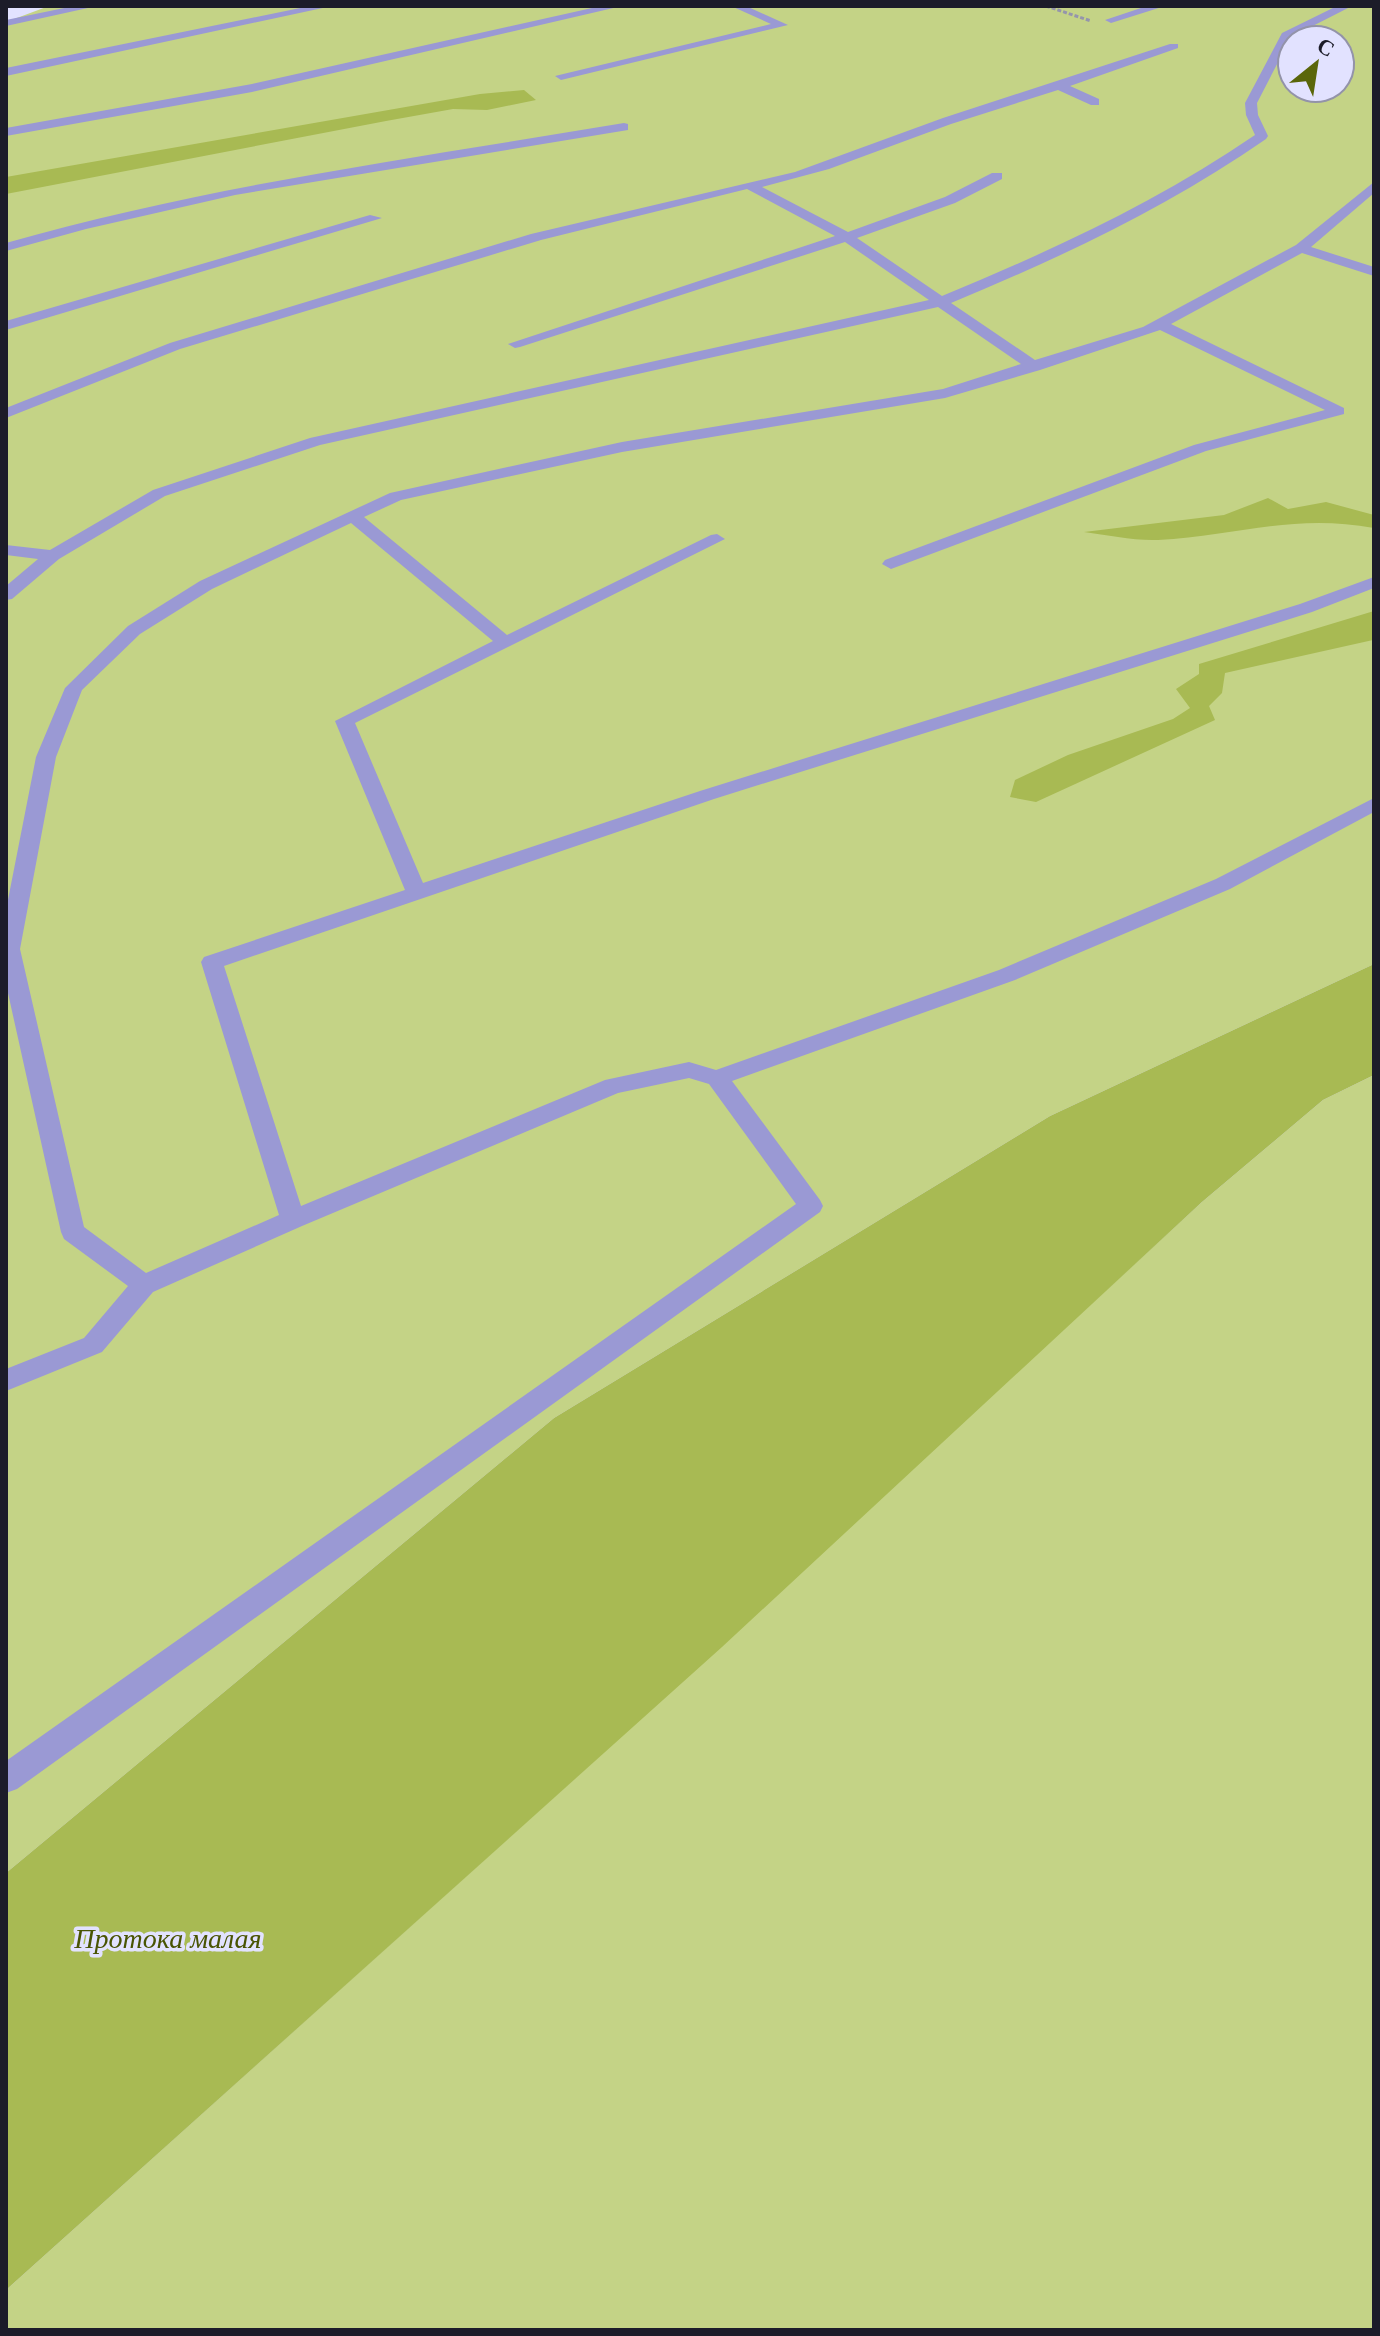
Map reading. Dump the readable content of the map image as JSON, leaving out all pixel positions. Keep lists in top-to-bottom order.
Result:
{
  "water": ["Протока малая"],
  "north": "top right"
}
